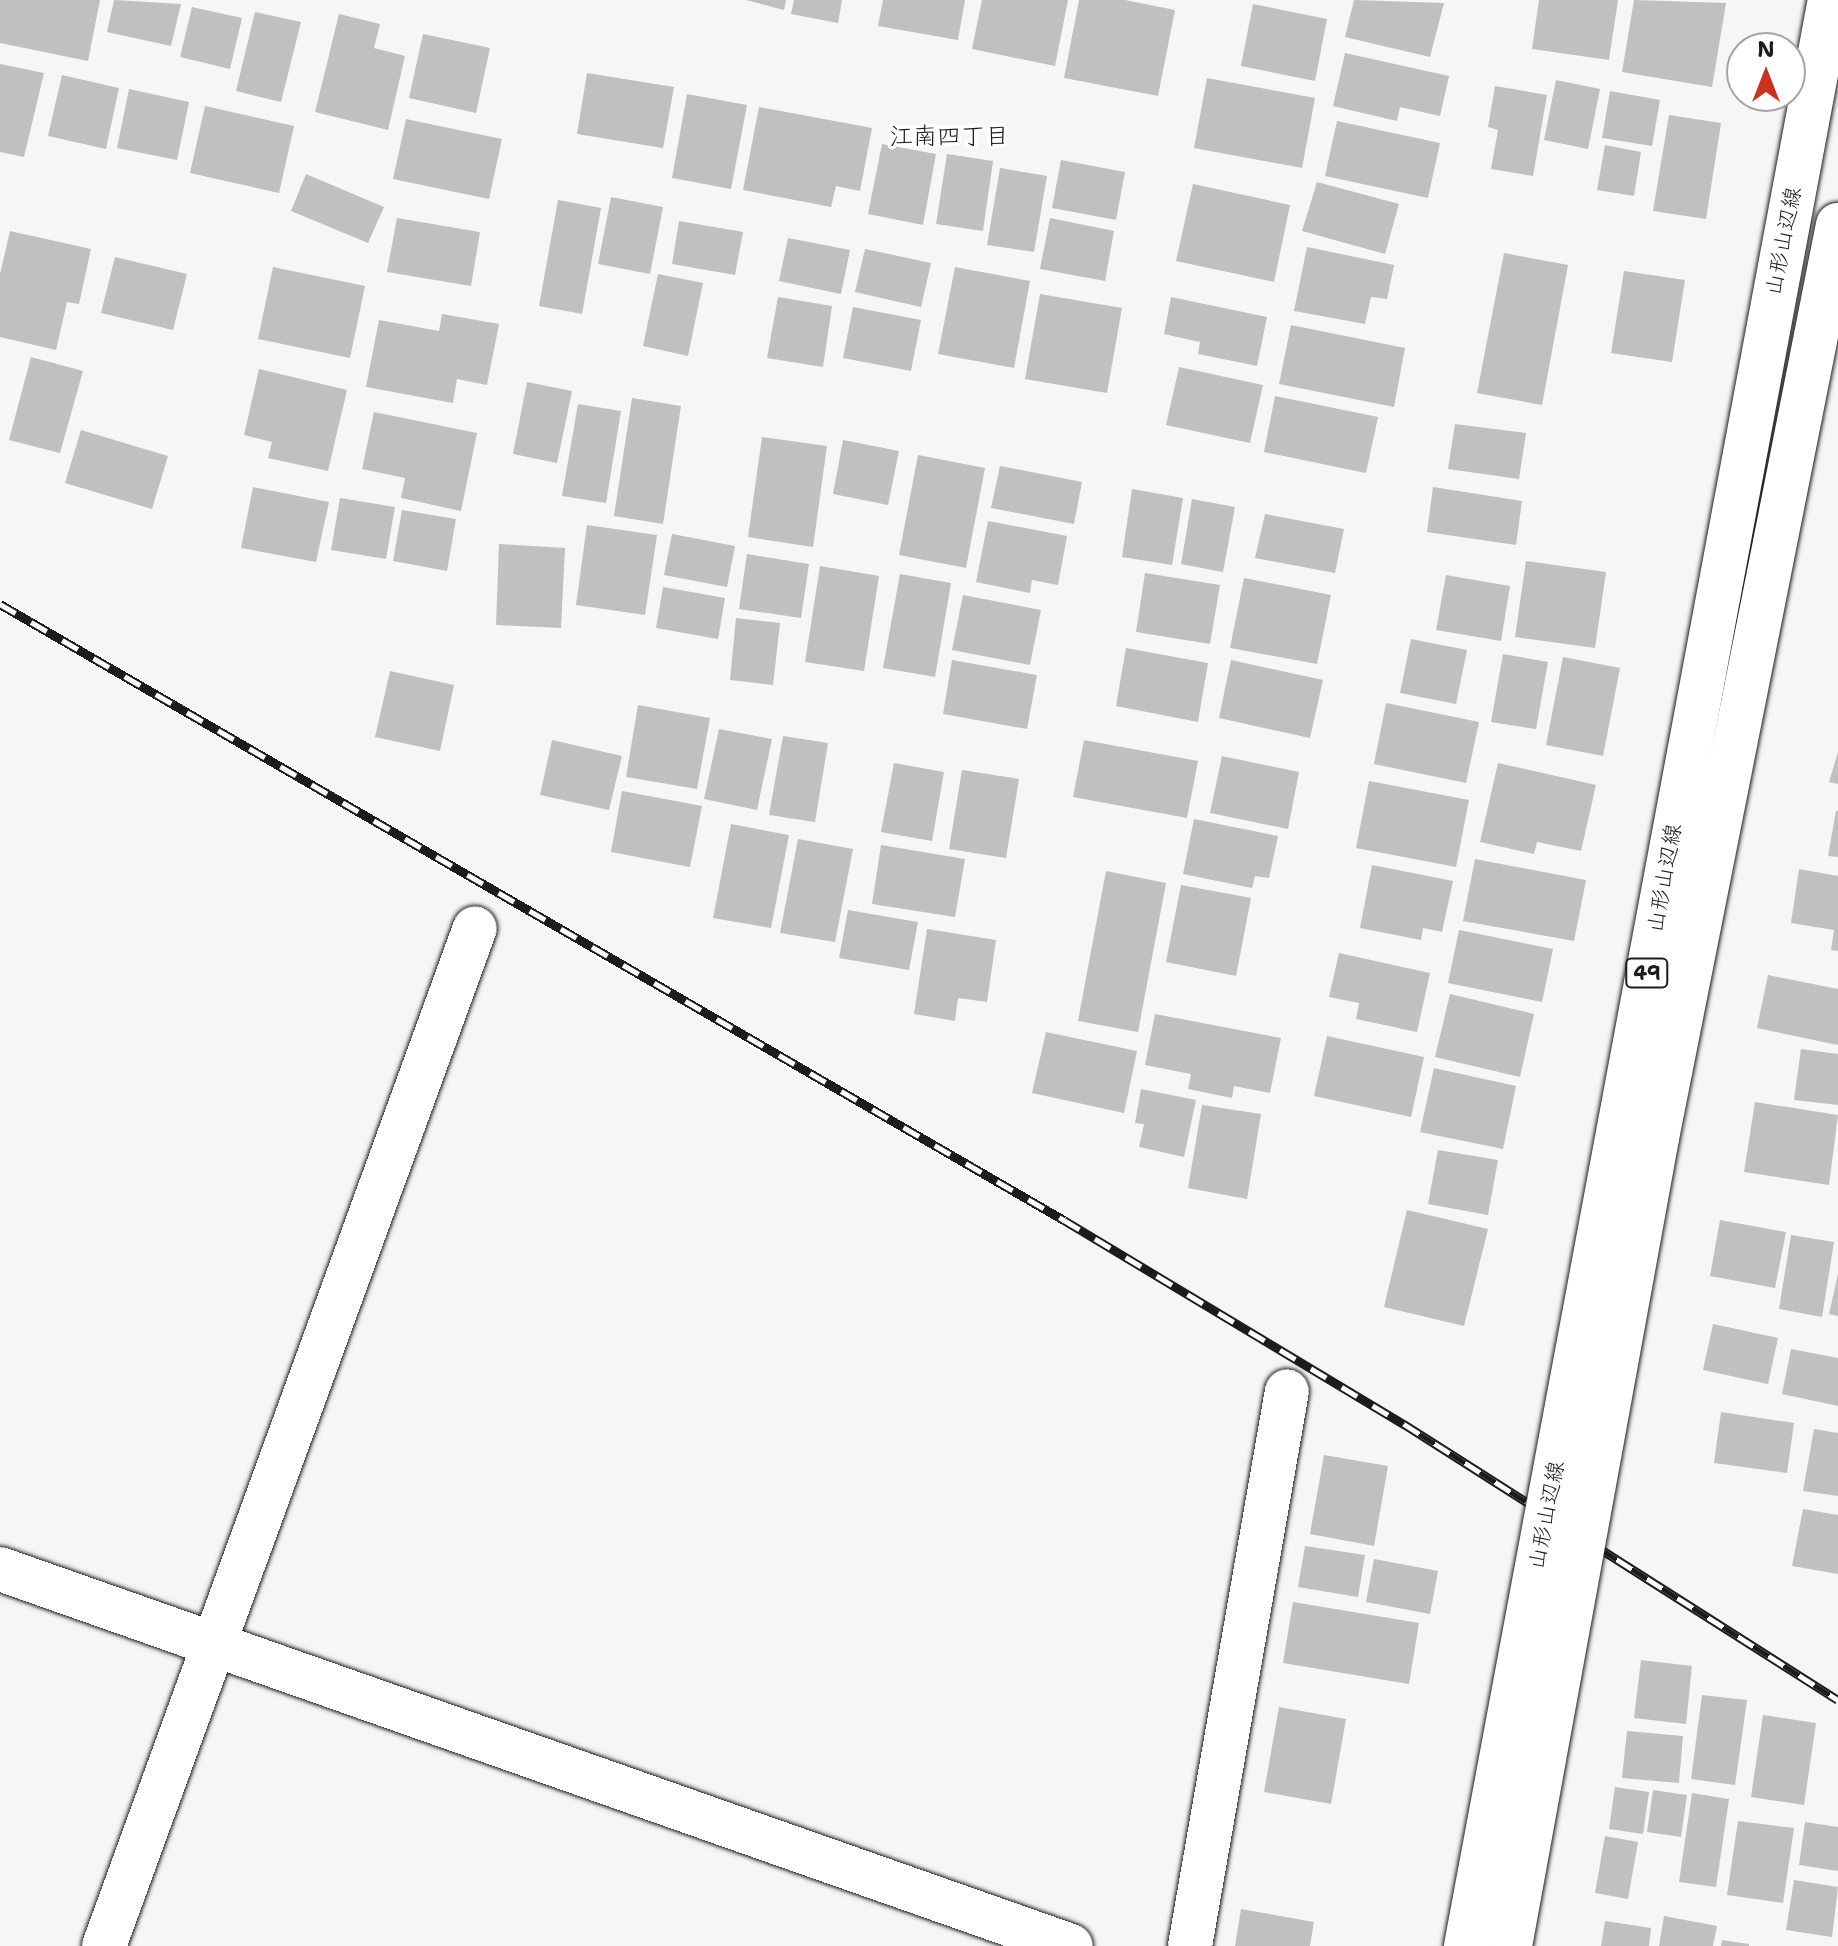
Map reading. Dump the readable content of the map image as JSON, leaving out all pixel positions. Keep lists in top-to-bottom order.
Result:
{
  "streets": {
    "main road": ["山形山辺線", "49"]
  },
  "districts": ["江南四丁目"],
  "north": "top"
}
